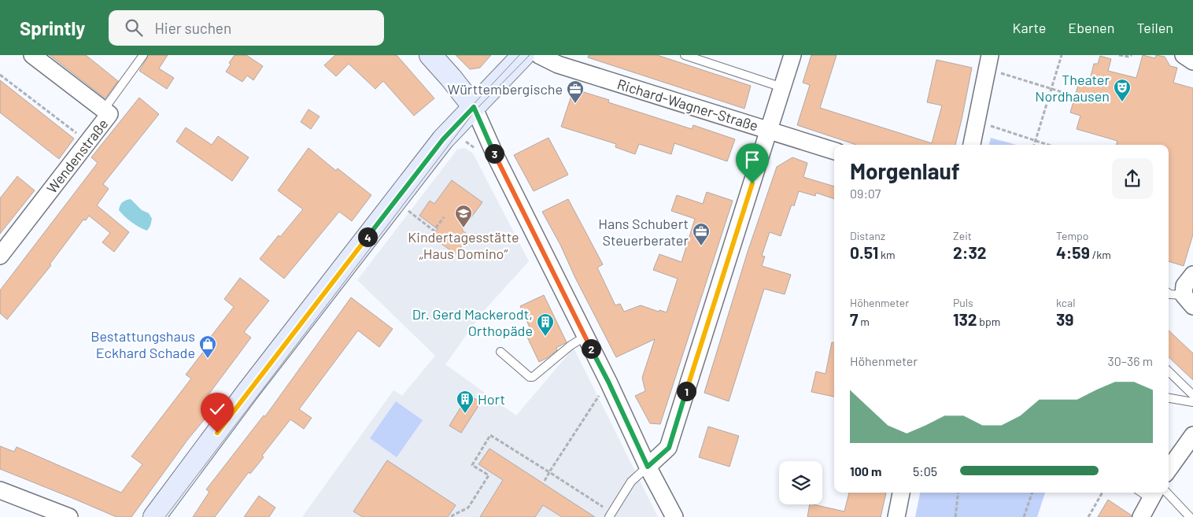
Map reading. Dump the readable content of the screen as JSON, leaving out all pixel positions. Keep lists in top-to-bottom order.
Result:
{
  "streets": {
    "street": ["Richard-Wagner-Straße", "Wendenstraße"]
  },
  "places": {
    "theatre": ["Theater Nordhausen"],
    "office": ["Württembergische", "Hans Schubert Steuerberater"],
    "school or university": ["Kindertagesstätte „Haus Domino“"],
    "building": ["Dr. Gerd Mackerodt, Orthopäde", "Hort"],
    "shop": ["Bestattungshaus Eckhard Schade"]
  },
  "page": {
    "header": "Sprintly",
    "search": "Hier suchen",
    "nav": ["Karte", "Ebenen", "Teilen"],
    "pins": [
      "3",
      "4",
      "2",
      "1"
    ],
    "heading": ["Morgenlauf", "09:07"],
    "stats": [
      ["Distanz", "0.51 km"],
      ["Zeit", "2:32"],
      ["Tempo", "4:59 /km"],
      ["Höhenmeter", "7 m"],
      ["Puls", "132 bpm"],
      ["kcal", "39"]
    ],
    "chart": ["Höhenmeter", "30–36 m"],
    "list": [
      {
        "name": "100 m",
        "note": "5:05"
      }
    ]
  }
}
